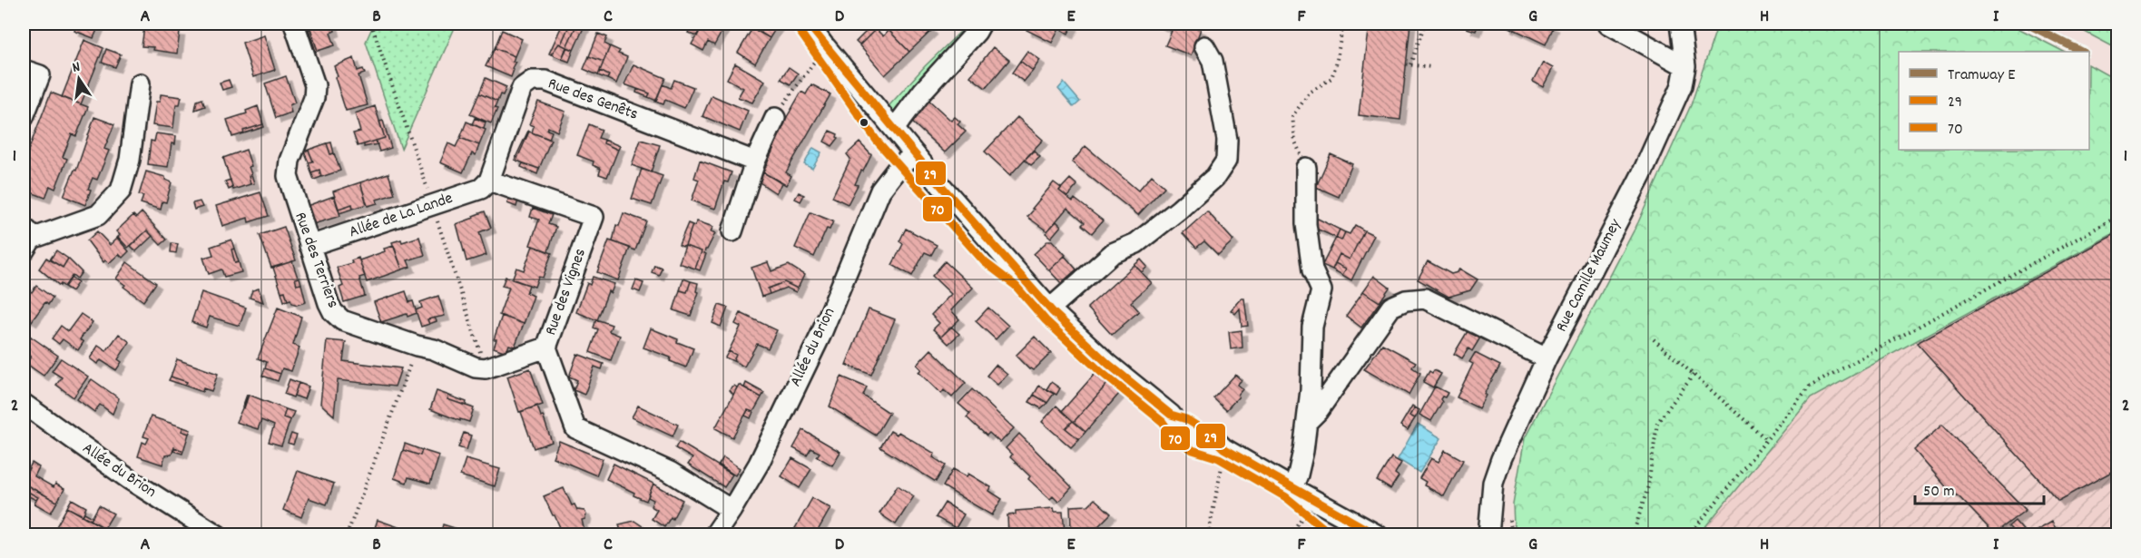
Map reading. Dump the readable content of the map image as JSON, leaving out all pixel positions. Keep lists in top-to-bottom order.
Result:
{
  "streets": {
    "street": [
      "Rue des Genêts",
      "Allée de La Lande",
      "Rue des Terriers",
      "Rue Camille Maumey",
      "Rue des Vignes",
      "Allée du Brion"
    ]
  },
  "crossings": [
    ["Rue des Genêts", "Allée de La Lande"],
    ["Rue des Genêts", "Rue des Vignes"],
    ["Allée de La Lande", "Rue des Terriers"],
    ["Allée de La Lande", "Rue des Vignes"],
    ["Rue des Terriers", "Rue des Vignes"],
    ["Rue des Vignes", "Allée du Brion"]
  ],
  "lines": ["tram line E", "transit line 29", "transit line 70"],
  "legend": ["Tramway E", "29", "70"],
  "scale_bar": "50 m",
  "north": "top",
  "grid": {
    "columns": [
      "A",
      "B",
      "C",
      "D",
      "E",
      "F",
      "G",
      "H",
      "I"
    ],
    "rows": ["1", "2"]
  }
}
